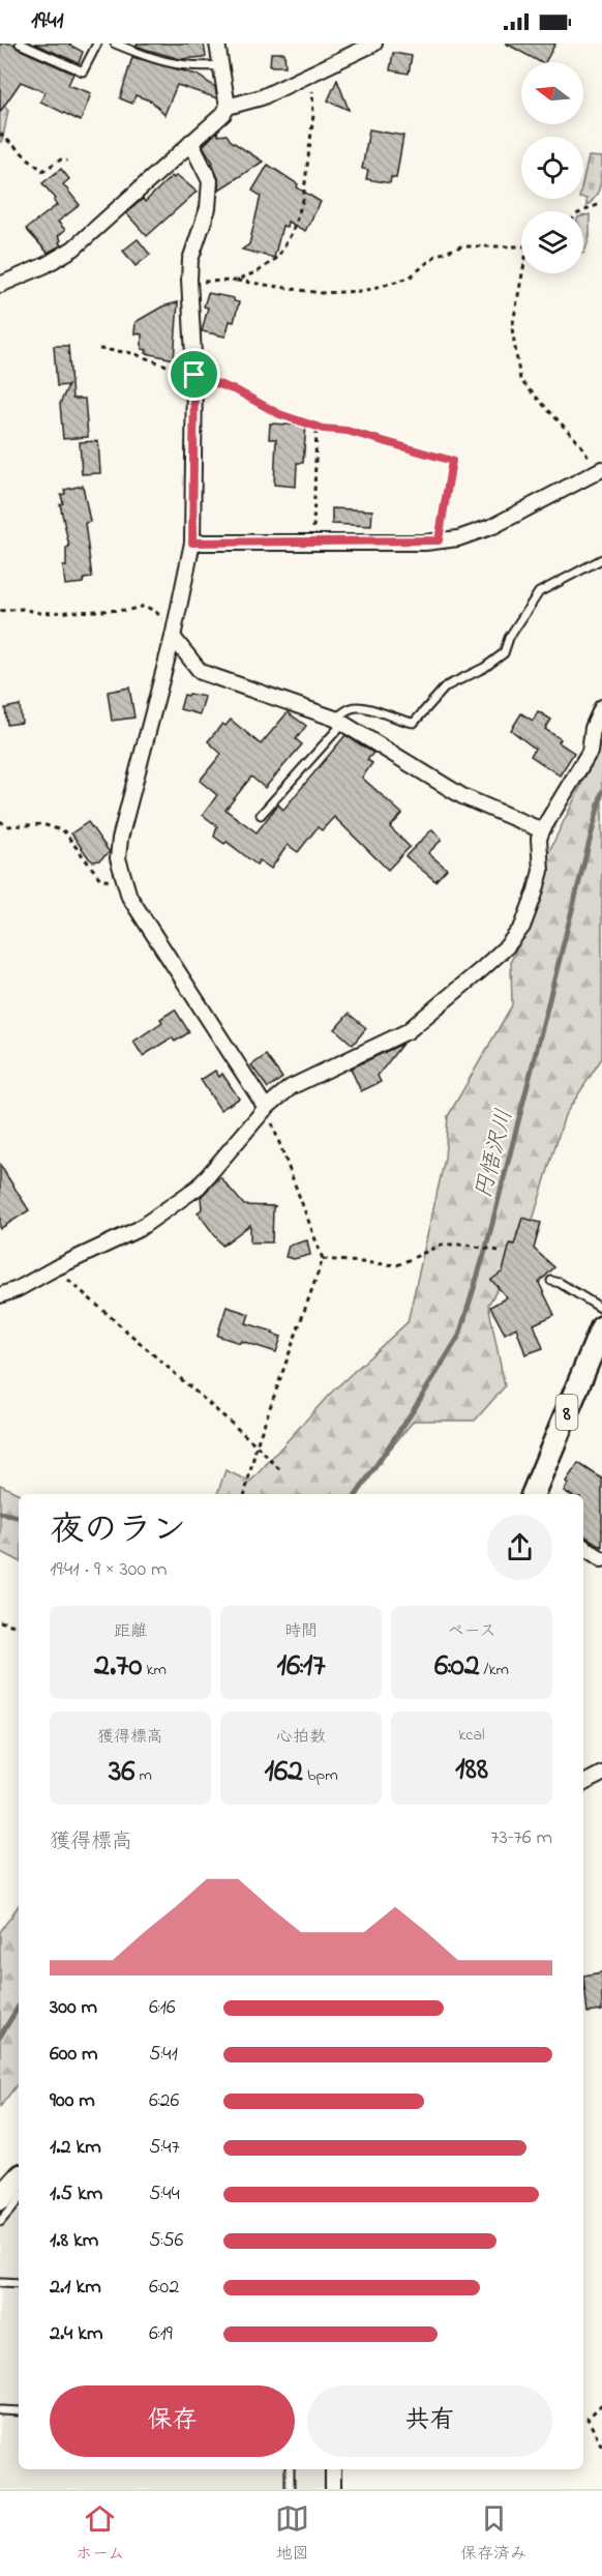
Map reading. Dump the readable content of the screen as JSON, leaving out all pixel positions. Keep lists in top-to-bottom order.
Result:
{
  "streets": {
    "main road": ["8"]
  },
  "water": ["円悟沢川"],
  "north": "left",
  "page": {
    "status": "19:41",
    "heading": ["夜のラン", "19:41 · 9 × 300 m"],
    "stats": [
      ["距離", "2.70 km"],
      ["時間", "16:17"],
      ["ペース", "6:02 /km"],
      ["獲得標高", "36 m"],
      ["心拍数", "162 bpm"],
      ["kcal", "188"]
    ],
    "chart": ["獲得標高", "73–76 m"],
    "list": [
      {
        "name": "300 m",
        "note": "6:16"
      },
      {
        "name": "600 m",
        "note": "5:41"
      },
      {
        "name": "900 m",
        "note": "6:26"
      },
      {
        "name": "1.2 km",
        "note": "5:47"
      },
      {
        "name": "1.5 km",
        "note": "5:44"
      },
      {
        "name": "1.8 km",
        "note": "5:56"
      },
      {
        "name": "2.1 km",
        "note": "6:02"
      },
      {
        "name": "2.4 km",
        "note": "6:19"
      }
    ],
    "buttons": ["保存", "共有"],
    "tabs": ["ホーム", "地図", "保存済み"]
  }
}
